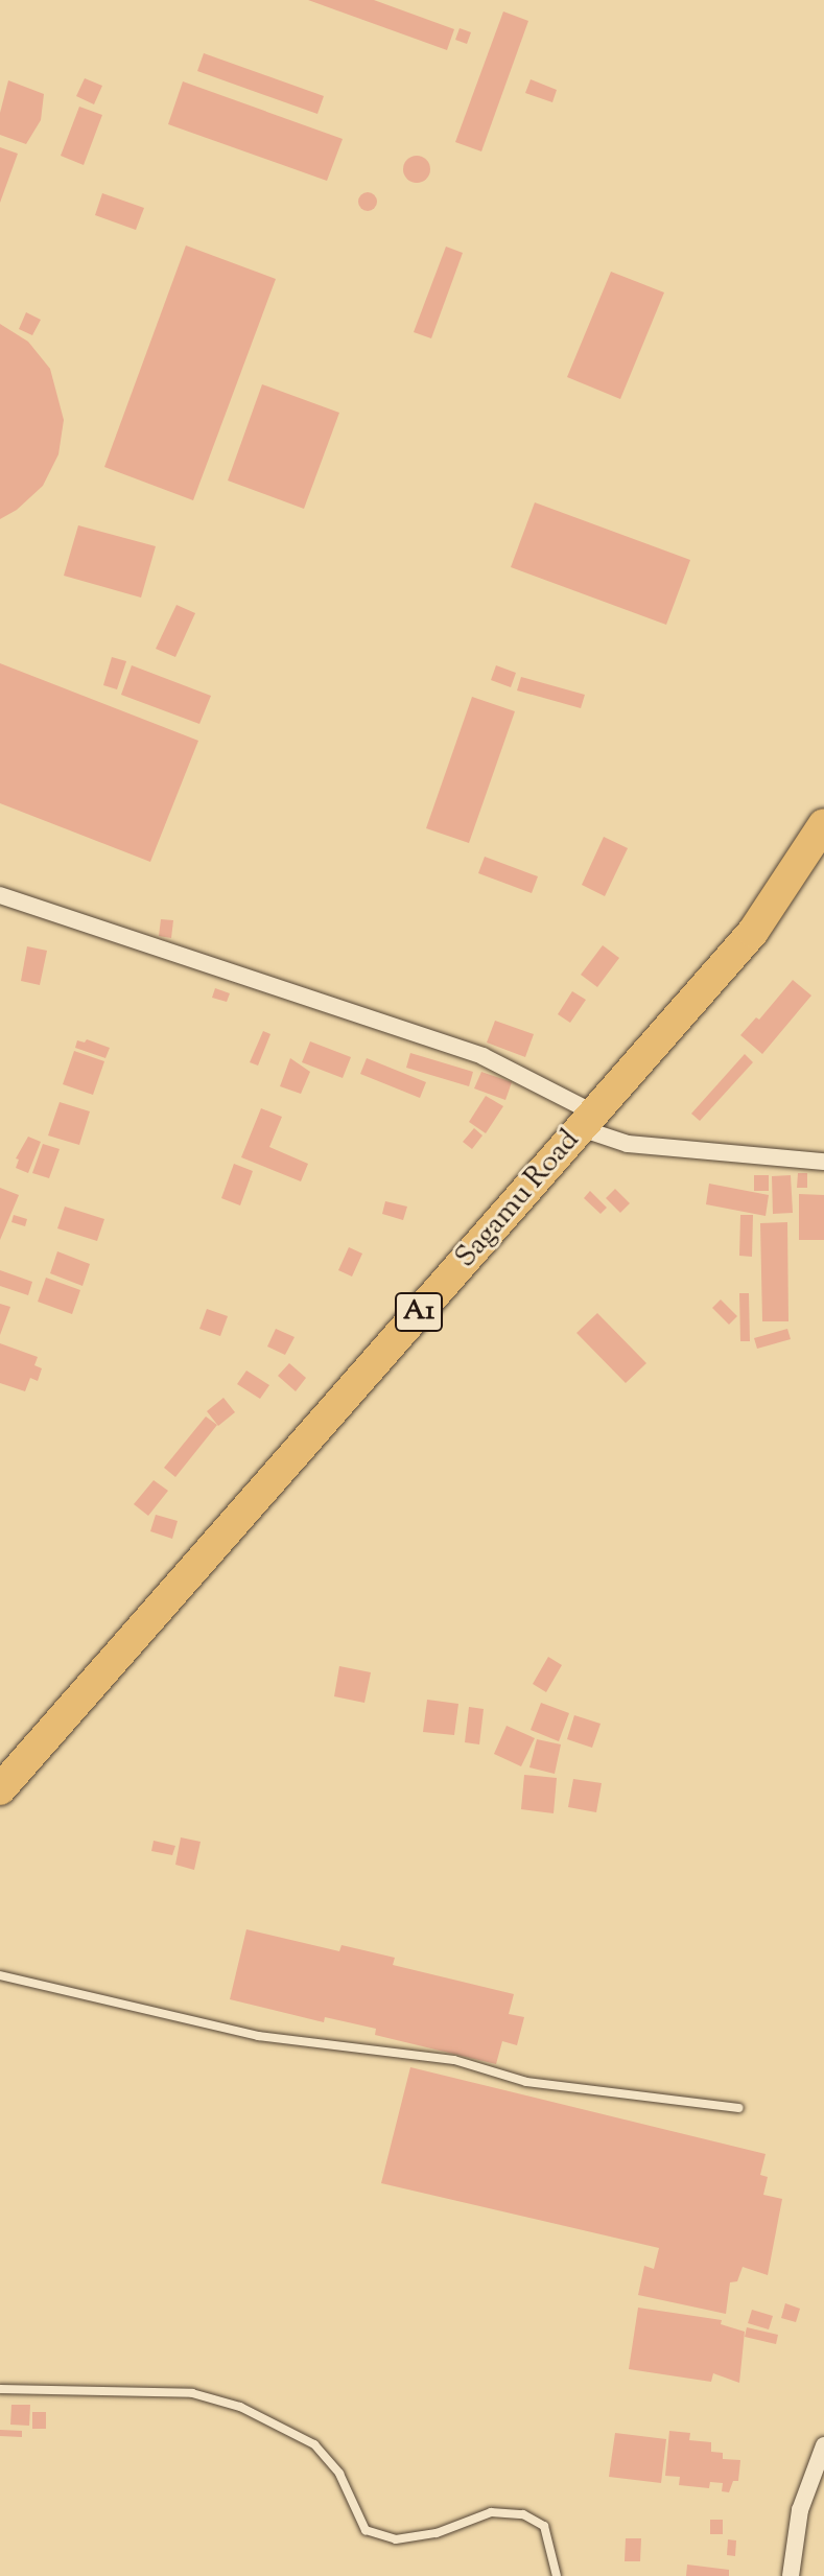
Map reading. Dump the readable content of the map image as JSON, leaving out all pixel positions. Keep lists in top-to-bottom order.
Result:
{
  "streets": {
    "highway": ["Sagamu Road", "A1"]
  }
}
